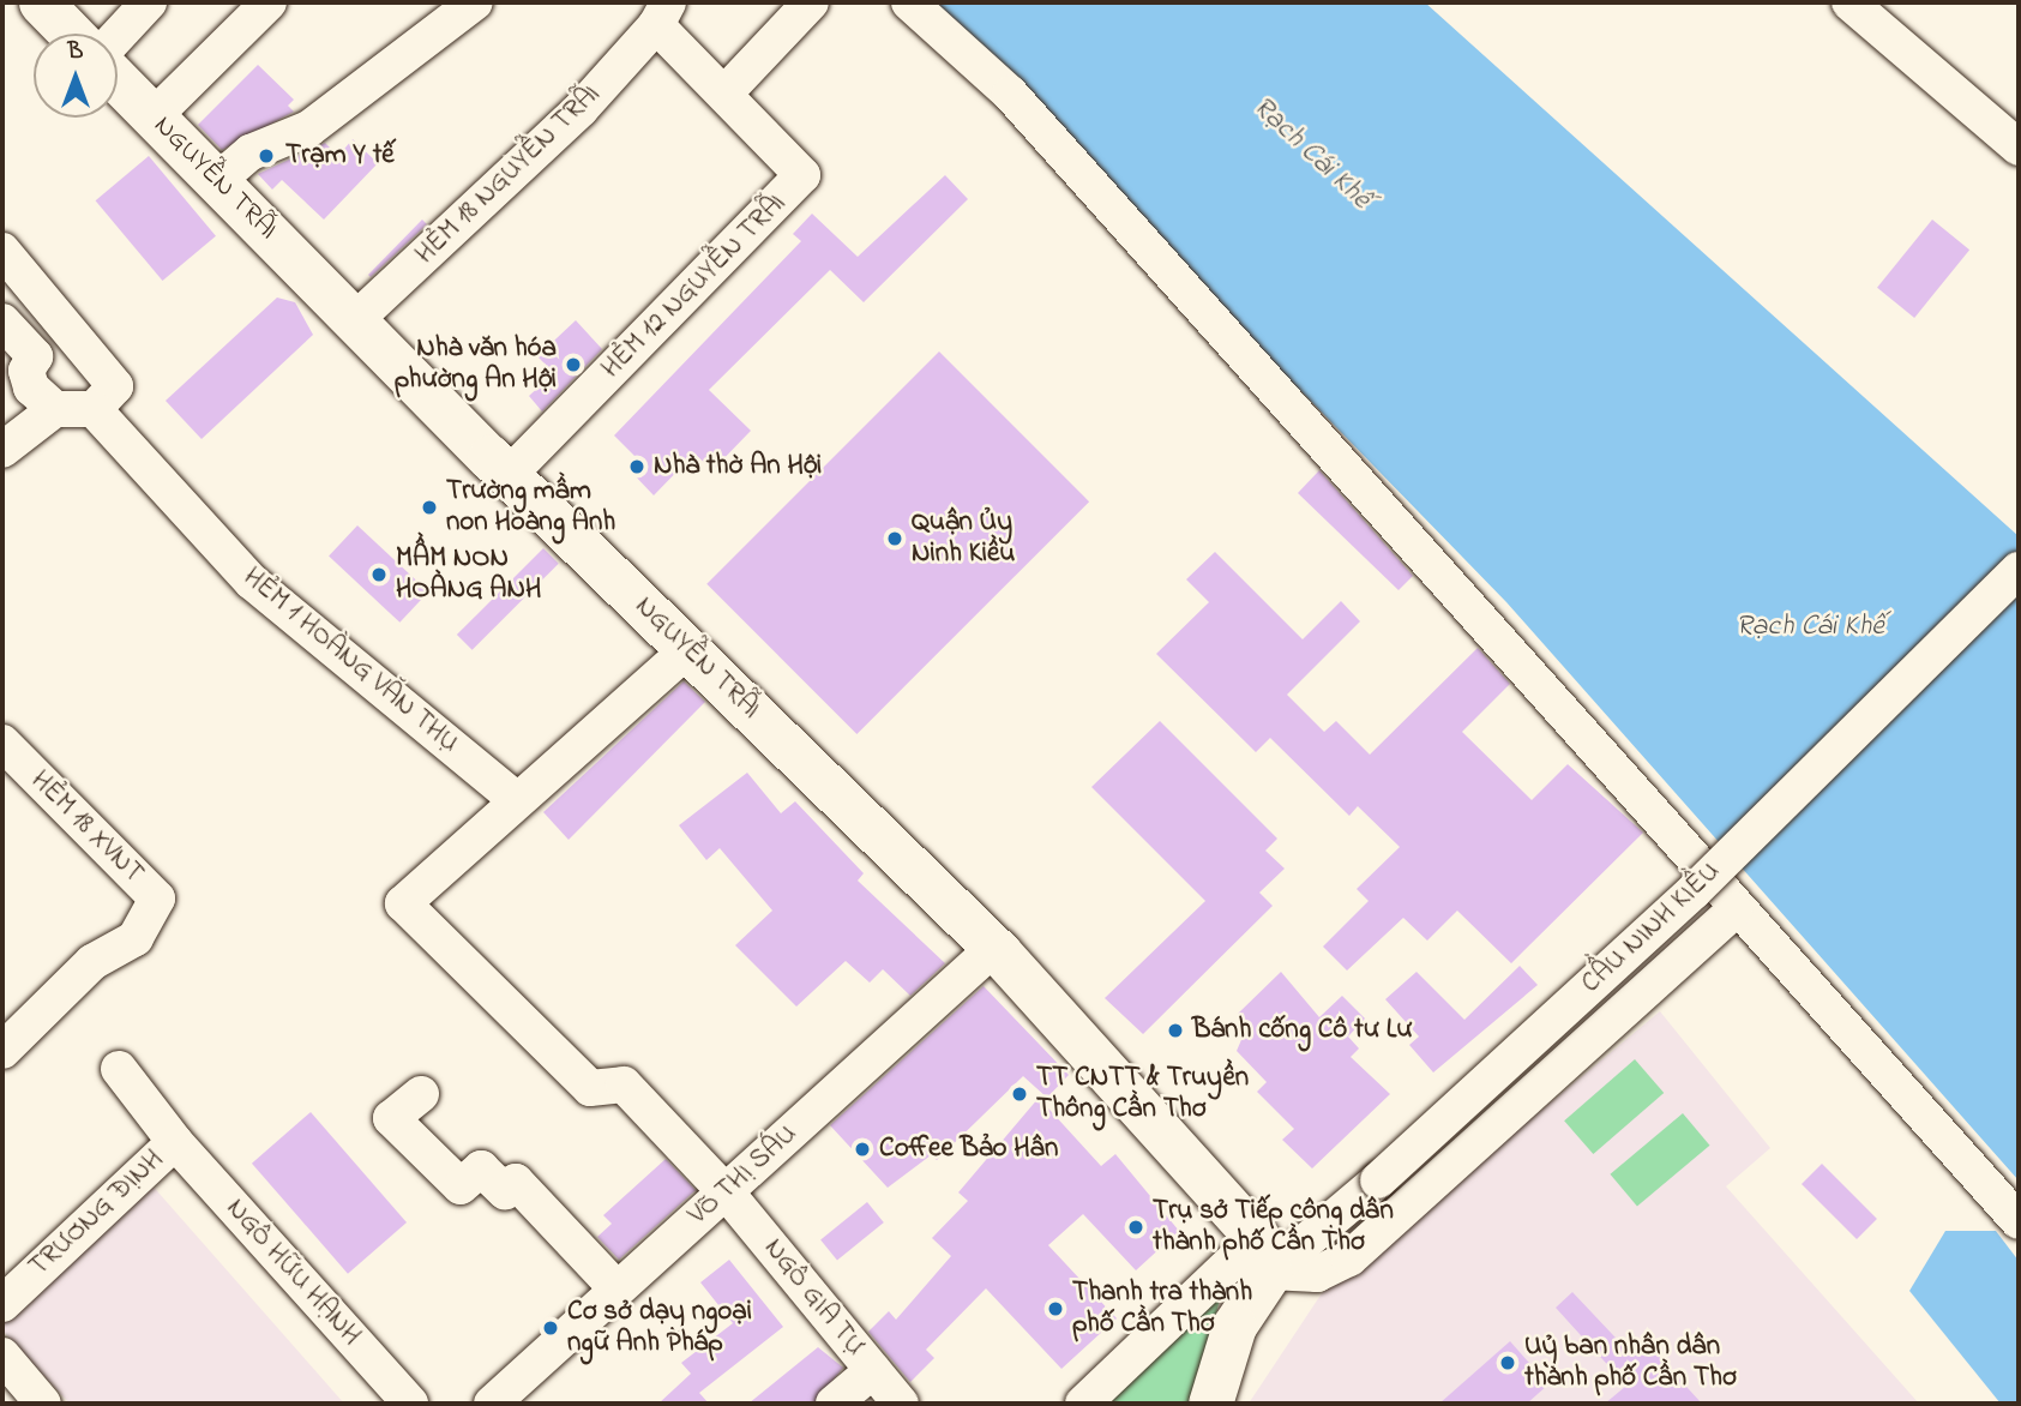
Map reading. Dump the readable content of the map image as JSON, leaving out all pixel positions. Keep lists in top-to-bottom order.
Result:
{
  "streets": {
    "main road": ["NGUYỄN TRÃI"],
    "street": [
      "HẺM 18 NGUYỄN TRÃI",
      "HẺM 12 NGUYỄN TRÃI",
      "HẺM 1 HOÀNG VĂN THỤ",
      "HẺM 18 XVNT",
      "CẦU NINH KIỀU",
      "VÕ THỊ SÁU",
      "TRƯƠNG ĐỊNH",
      "NGÔ HỮU HẠNH",
      "NGÔ GIA TỰ"
    ]
  },
  "crossings": [
    ["HẺM 18 NGUYỄN TRÃI", "NGUYỄN TRÃI"],
    ["HẺM 18 NGUYỄN TRÃI", "HẺM 12 NGUYỄN TRÃI"],
    ["NGUYỄN TRÃI", "HẺM 12 NGUYỄN TRÃI"],
    ["NGUYỄN TRÃI", "CẦU NINH KIỀU"],
    ["NGUYỄN TRÃI", "VÕ THỊ SÁU"],
    ["HẺM 1 HOÀNG VĂN THỤ", "NGÔ GIA TỰ"],
    ["VÕ THỊ SÁU", "NGÔ GIA TỰ"],
    ["TRƯƠNG ĐỊNH", "NGÔ HỮU HẠNH"]
  ],
  "water": ["Rạch Cái Khế"],
  "places": [
    "Trạm Y tế",
    "Nhà văn hóa phường An Hội",
    "Nhà thờ An Hội",
    "Trường mầm non Hoàng Anh",
    "Quận Ủy Ninh Kiều",
    "MẦM NON HOÀNG ANH",
    "Bánh cống Cô tư Lư",
    "TT CNTT & Truyền Thông Cần Thơ",
    "Coffee Bảo Hân",
    "Trụ sở Tiếp công dân thành phố Cần Thơ",
    "Thanh tra thành phố Cần Thơ",
    "Cơ sở dạy ngoại ngữ Anh Pháp",
    "Uỷ ban nhân dân thành phố Cần Thơ"
  ],
  "north": "top"
}
